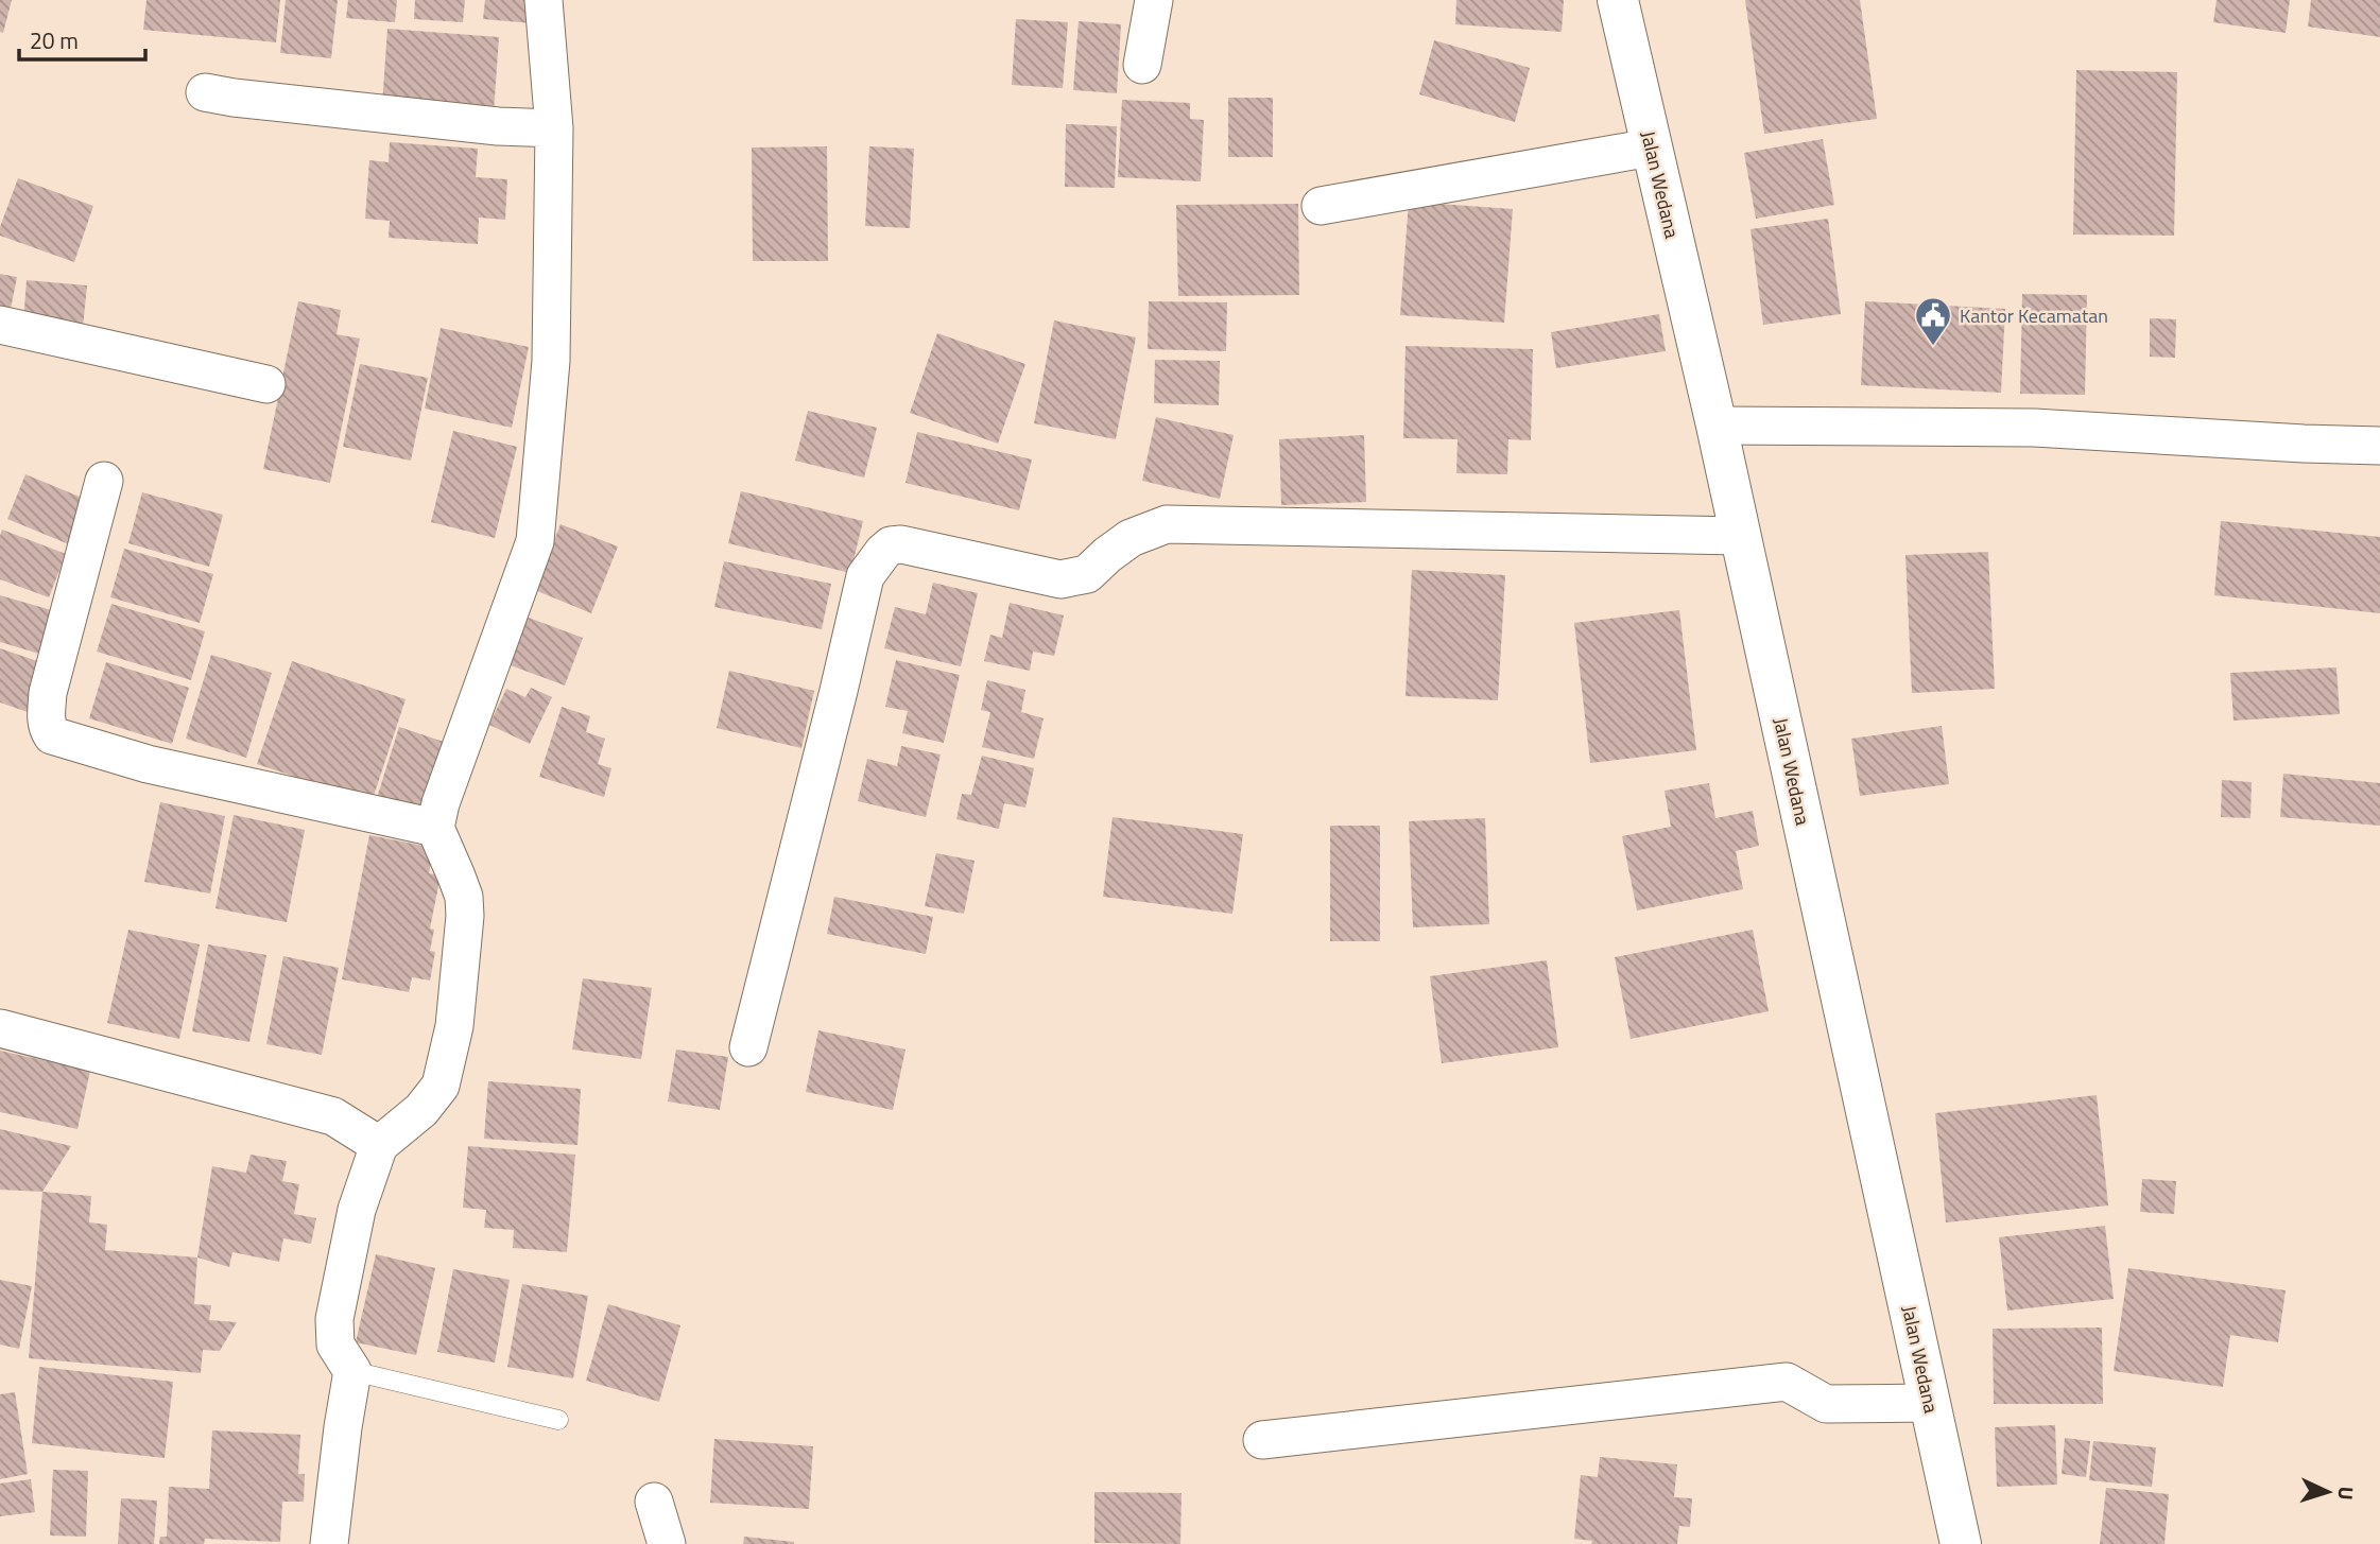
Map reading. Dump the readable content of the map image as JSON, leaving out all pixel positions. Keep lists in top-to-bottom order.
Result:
{
  "streets": {
    "street": ["Jalan Wedana"]
  },
  "places": {
    "public building": ["Kantor Kecamatan"]
  },
  "scale_bar": "20 m",
  "north": "right"
}
